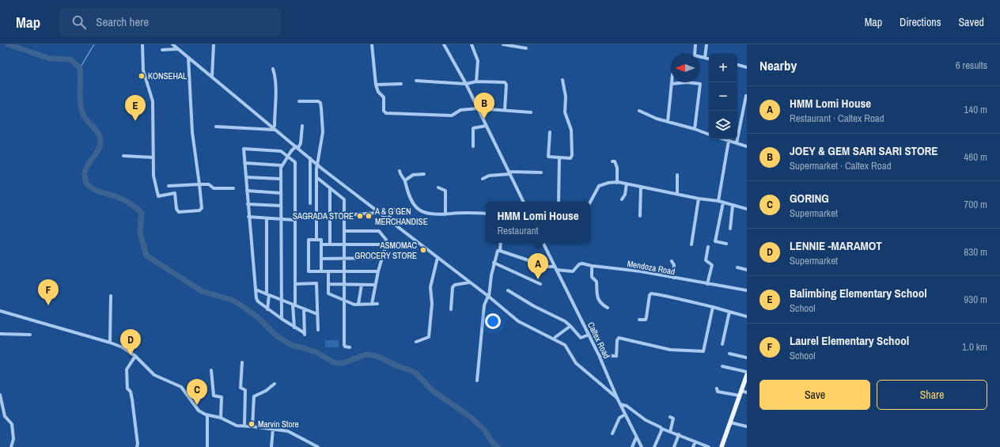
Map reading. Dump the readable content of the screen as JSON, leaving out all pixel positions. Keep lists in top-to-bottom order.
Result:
{
  "streets": {
    "street": ["Mendoza Road", "Caltex Road"]
  },
  "crossings": [
    ["Mendoza Road", "Caltex Road"]
  ],
  "places": [
    "KONSEHAL",
    "SAGRADA STORE",
    "A & G GEN MERCHANDISE",
    "ASMOMAC GROCERY STORE",
    "Marvin Store"
  ],
  "north": "left",
  "page": {
    "header": "Map",
    "search": "Search here",
    "nav": ["Map", "Directions", "Saved"],
    "heading": ["Nearby", "6 results"],
    "map_buttons": ["+", "−"],
    "list": [
      {
        "mark": "A",
        "name": "HMM Lomi House",
        "note": "Restaurant · Caltex Road",
        "value": "140 m"
      },
      {
        "mark": "B",
        "name": "JOEY & GEM SARI SARI STORE",
        "note": "Supermarket · Caltex Road",
        "value": "460 m"
      },
      {
        "mark": "C",
        "name": "GORING",
        "note": "Supermarket",
        "value": "700 m"
      },
      {
        "mark": "D",
        "name": "LENNIE -MARAMOT",
        "note": "Supermarket",
        "value": "830 m"
      },
      {
        "mark": "E",
        "name": "Balimbing Elementary School",
        "note": "School",
        "value": "930 m"
      },
      {
        "mark": "F",
        "name": "Laurel Elementary School",
        "note": "School",
        "value": "1.0 km"
      }
    ],
    "pins": [
      "B",
      "E",
      "A",
      "F",
      "D",
      "C"
    ],
    "popup": ["HMM Lomi House", "Restaurant"],
    "buttons": ["Save", "Share"]
  }
}
